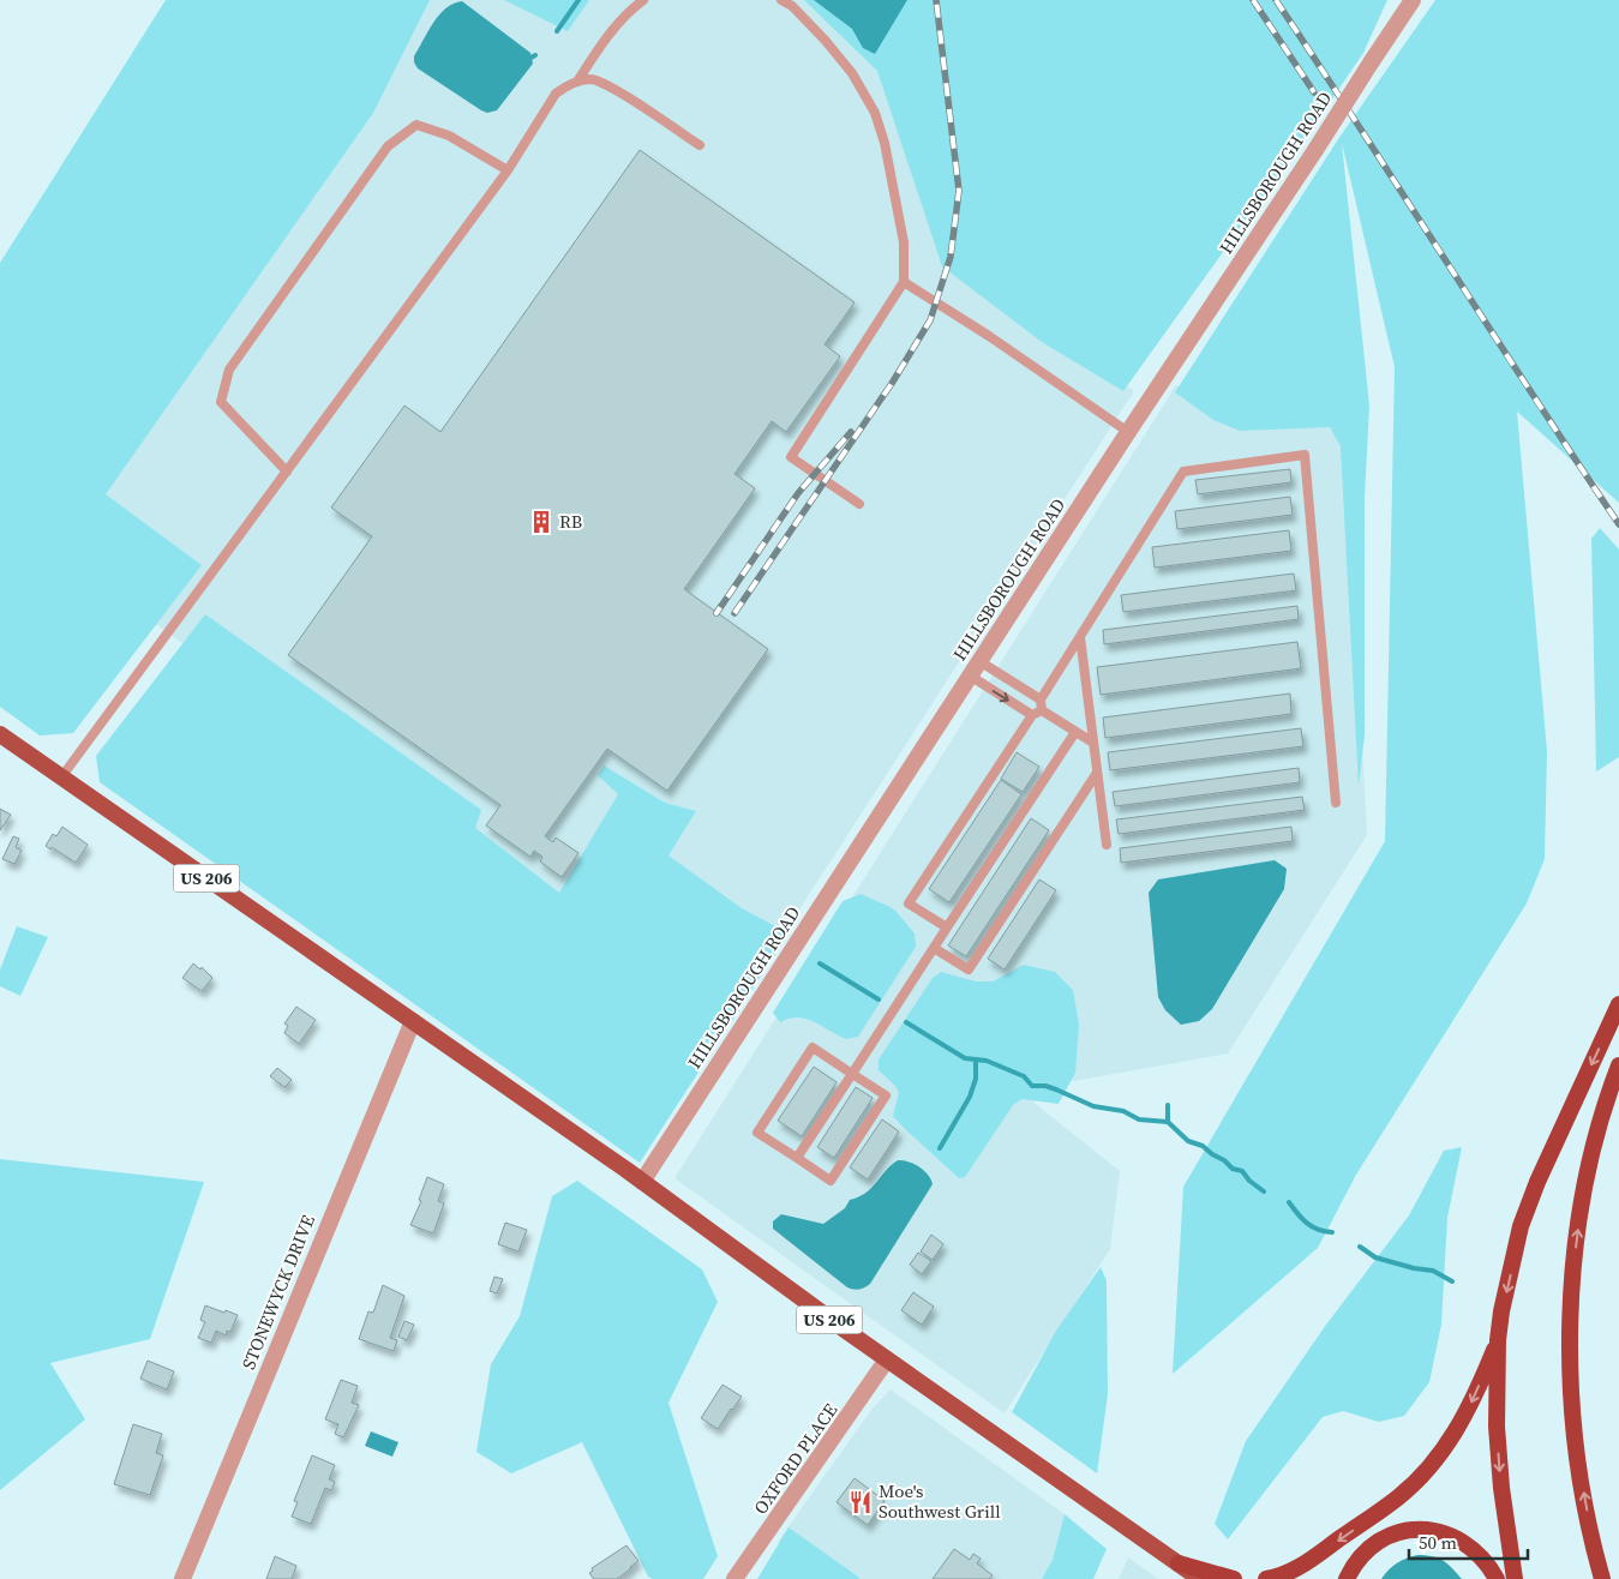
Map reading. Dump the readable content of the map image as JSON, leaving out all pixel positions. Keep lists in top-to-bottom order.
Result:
{
  "streets": {
    "main road": ["US 206"],
    "street": ["HILLSBOROUGH ROAD", "STONEWYCK DRIVE", "OXFORD PLACE"]
  },
  "crossings": [
    ["HILLSBOROUGH ROAD", "US 206"],
    ["US 206", "STONEWYCK DRIVE"],
    ["US 206", "OXFORD PLACE"]
  ],
  "places": {
    "building": ["RB"],
    "restaurant": ["Moe's Southwest Grill"]
  },
  "scale_bar": "50 m"
}
